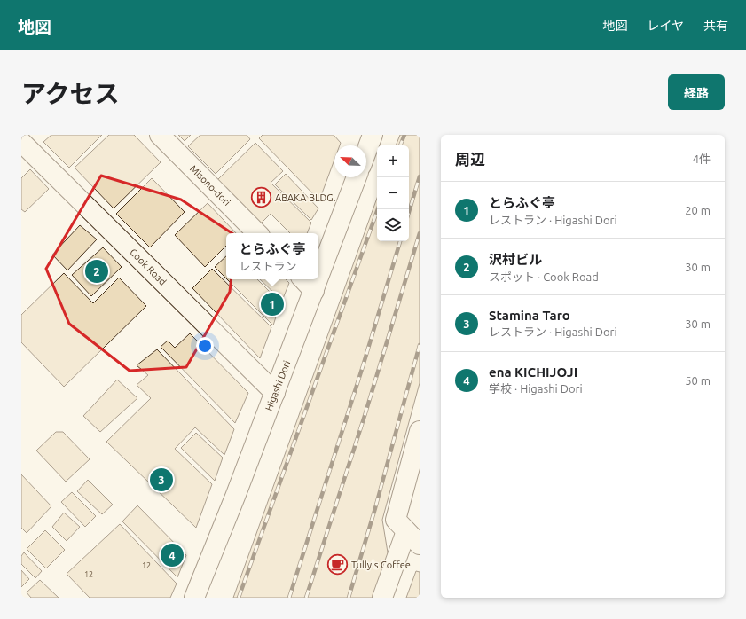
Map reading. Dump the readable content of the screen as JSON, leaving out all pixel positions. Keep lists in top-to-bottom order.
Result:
{
  "streets": {
    "street": ["Misono-dori", "Cook Road", "Higashi Dori"]
  },
  "crossings": [
    ["Cook Road", "Higashi Dori"]
  ],
  "places": {
    "building": ["ABAKA BLDG."],
    "cafe": ["Tully's Coffee"]
  },
  "house_numbers": ["12", "12"],
  "north": "top left",
  "page": {
    "header": "地図",
    "nav": ["地図", "レイヤ", "共有"],
    "title": "アクセス",
    "buttons": "経路",
    "heading": ["周辺", "4件"],
    "map_buttons": ["+", "−"],
    "list": [
      {
        "mark": "1",
        "name": "とらふぐ亭",
        "note": "レストラン · Higashi Dori",
        "value": "20 m"
      },
      {
        "mark": "2",
        "name": "沢村ビル",
        "note": "スポット · Cook Road",
        "value": "30 m"
      },
      {
        "mark": "3",
        "name": "Stamina Taro",
        "note": "レストラン · Higashi Dori",
        "value": "30 m"
      },
      {
        "mark": "4",
        "name": "ena KICHIJOJI",
        "note": "学校 · Higashi Dori",
        "value": "50 m"
      }
    ],
    "popup": ["とらふぐ亭", "レストラン"],
    "pins": [
      "2",
      "1",
      "3",
      "4"
    ]
  }
}
